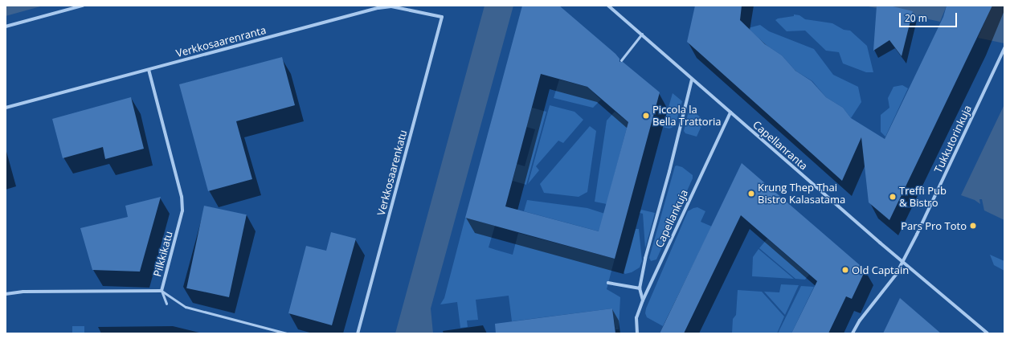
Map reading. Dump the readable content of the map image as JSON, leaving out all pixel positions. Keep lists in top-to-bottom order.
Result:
{
  "streets": {
    "street": [
      "Verkkosaarenranta",
      "Tukkutorinkuja",
      "Capellanranta",
      "Verkkosaarenkatu",
      "Capellankuja",
      "Pilkkikatu"
    ]
  },
  "crossings": [
    ["Verkkosaarenranta", "Verkkosaarenkatu"],
    ["Verkkosaarenranta", "Pilkkikatu"],
    ["Tukkutorinkuja", "Capellanranta"],
    ["Capellanranta", "Capellankuja"]
  ],
  "places": [
    "Piccola la Bella Trattoria",
    "Krung Thep Thai Bistro Kalasatama",
    "Treffi Pub & Bistro",
    "Pars Pro Toto",
    "Old Captain"
  ],
  "scale_bar": "20 m"
}
